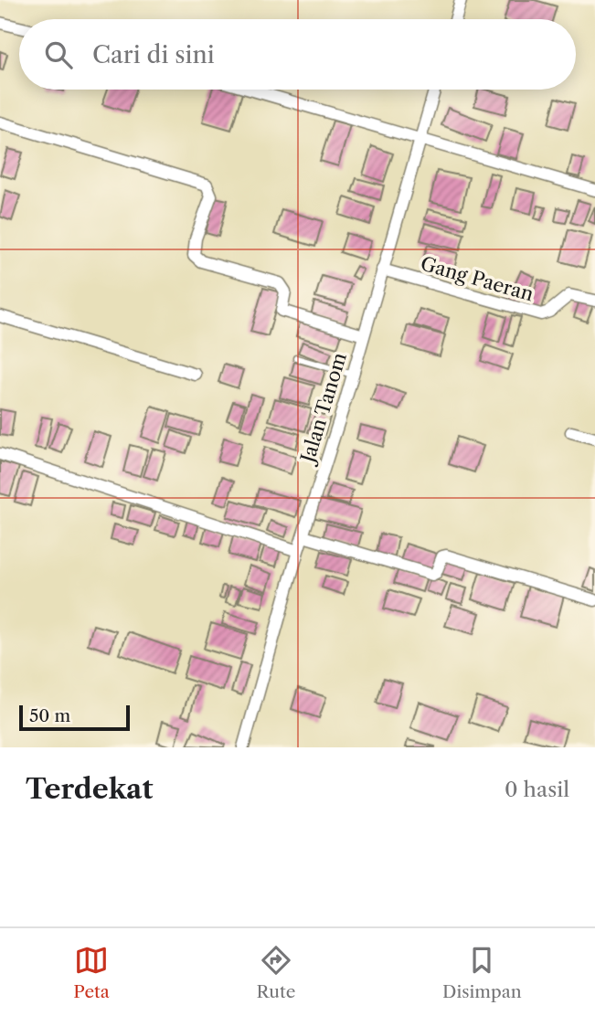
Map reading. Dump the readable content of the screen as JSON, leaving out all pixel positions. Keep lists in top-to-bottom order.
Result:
{
  "streets": {
    "street": ["Gang Paeran", "Jalan Tanom"]
  },
  "crossings": [
    ["Gang Paeran", "Jalan Tanom"]
  ],
  "scale_bar": "50 m",
  "page": {
    "search": "Cari di sini",
    "scale": "50 m",
    "heading": ["Terdekat", "0 hasil"],
    "nav": ["Peta", "Rute", "Disimpan"]
  }
}
